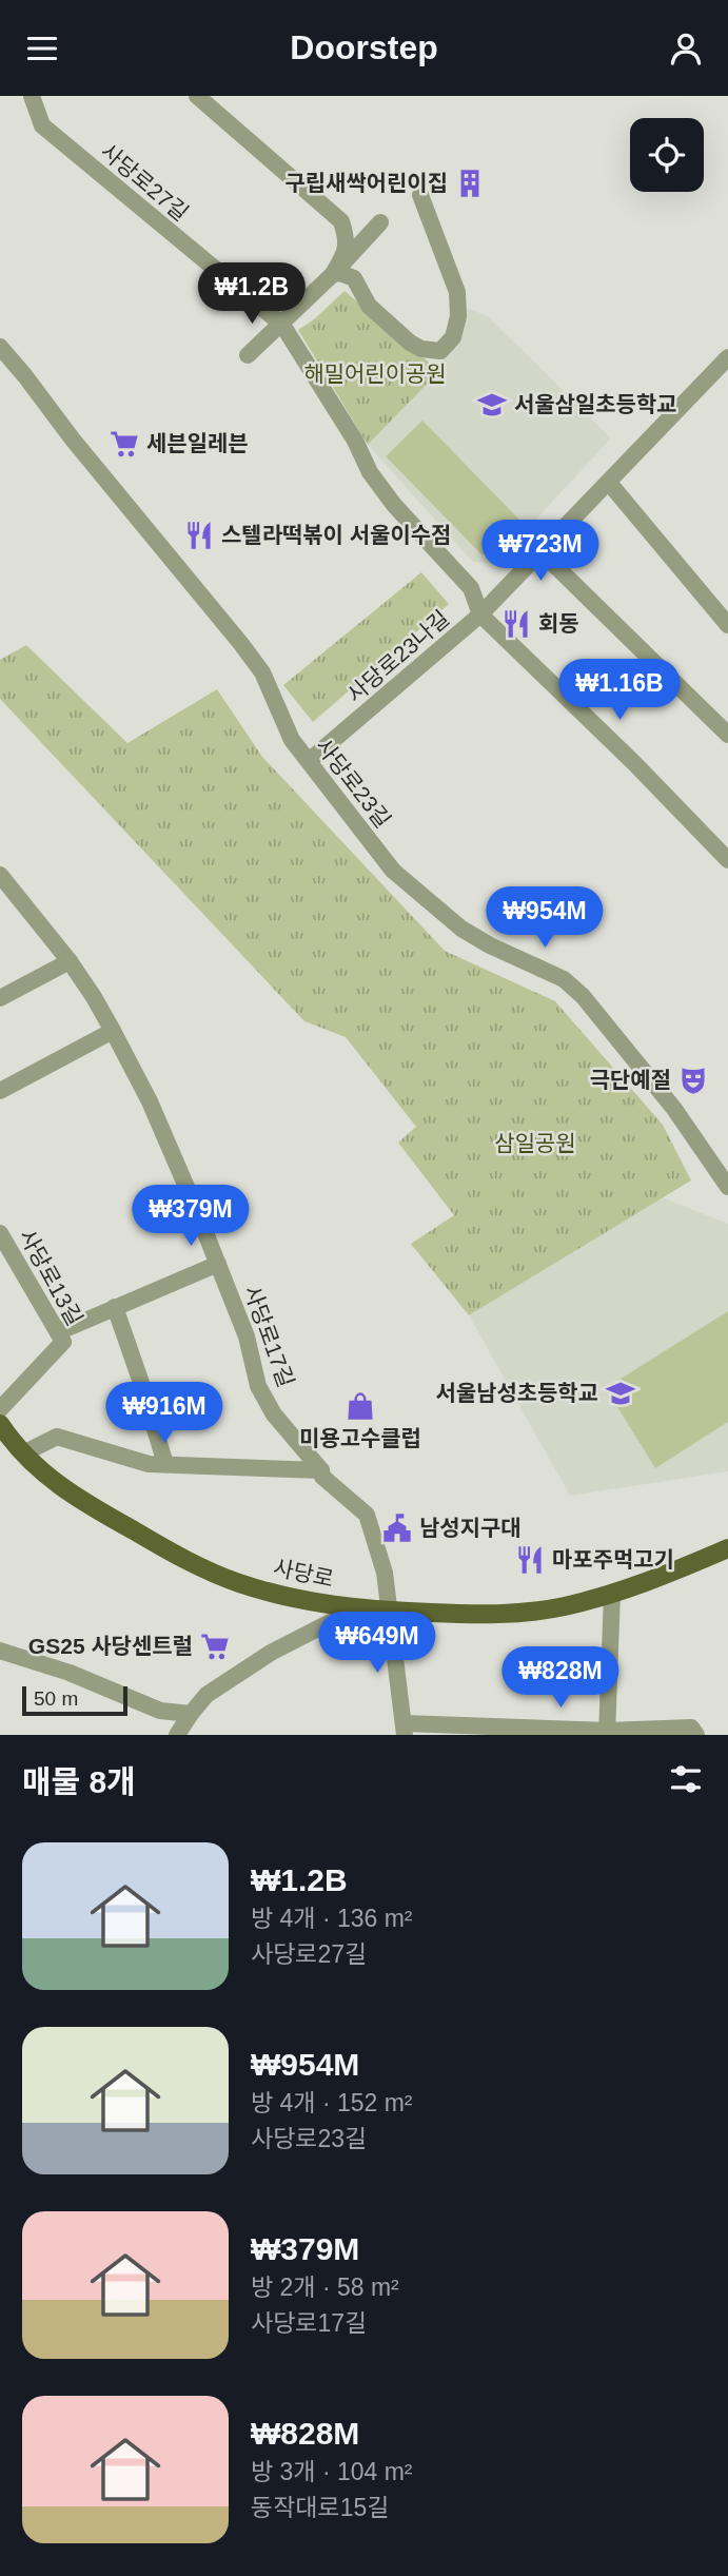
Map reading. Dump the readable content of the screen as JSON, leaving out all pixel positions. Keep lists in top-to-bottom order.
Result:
{
  "streets": {
    "main road": ["사당로"],
    "street": [
      "사당로27길",
      "사당로23나길",
      "사당로23길",
      "사당로13길",
      "사당로17길"
    ]
  },
  "crossings": [
    ["사당로27길", "사당로23나길"],
    ["사당로23나길", "사당로23길"],
    ["사당로17길", "사당로"]
  ],
  "parks": ["해밀어린이공원", "삼일공원"],
  "places": {
    "building": ["구립새싹어린이집"],
    "school or university": ["서울삼일초등학교", "서울남성초등학교"],
    "supermarket": ["세븐일레븐", "GS25 사당센트럴"],
    "restaurant": ["스텔라떡볶이 서울이수점", "회동", "마포주먹고기"],
    "theatre": ["극단예절"],
    "shop": ["미용고수클럽"],
    "public building": ["남성지구대"]
  },
  "scale_bar": "50 m",
  "page": {
    "header": "Doorstep",
    "price": [
      "₩1.2B",
      "₩723M",
      "₩1.16B",
      "₩954M",
      "₩379M",
      "₩916M",
      "₩649M",
      "₩828M"
    ],
    "scale": "50 m",
    "heading": "매물 8개",
    "list": [
      {
        "name": "₩1.2B",
        "note": "방 4개 · 136 m² · 사당로27길"
      },
      {
        "name": "₩954M",
        "note": "방 4개 · 152 m² · 사당로23길"
      },
      {
        "name": "₩379M",
        "note": "방 2개 · 58 m² · 사당로17길"
      },
      {
        "name": "₩828M",
        "note": "방 3개 · 104 m² · 동작대로15길"
      }
    ]
  }
}
